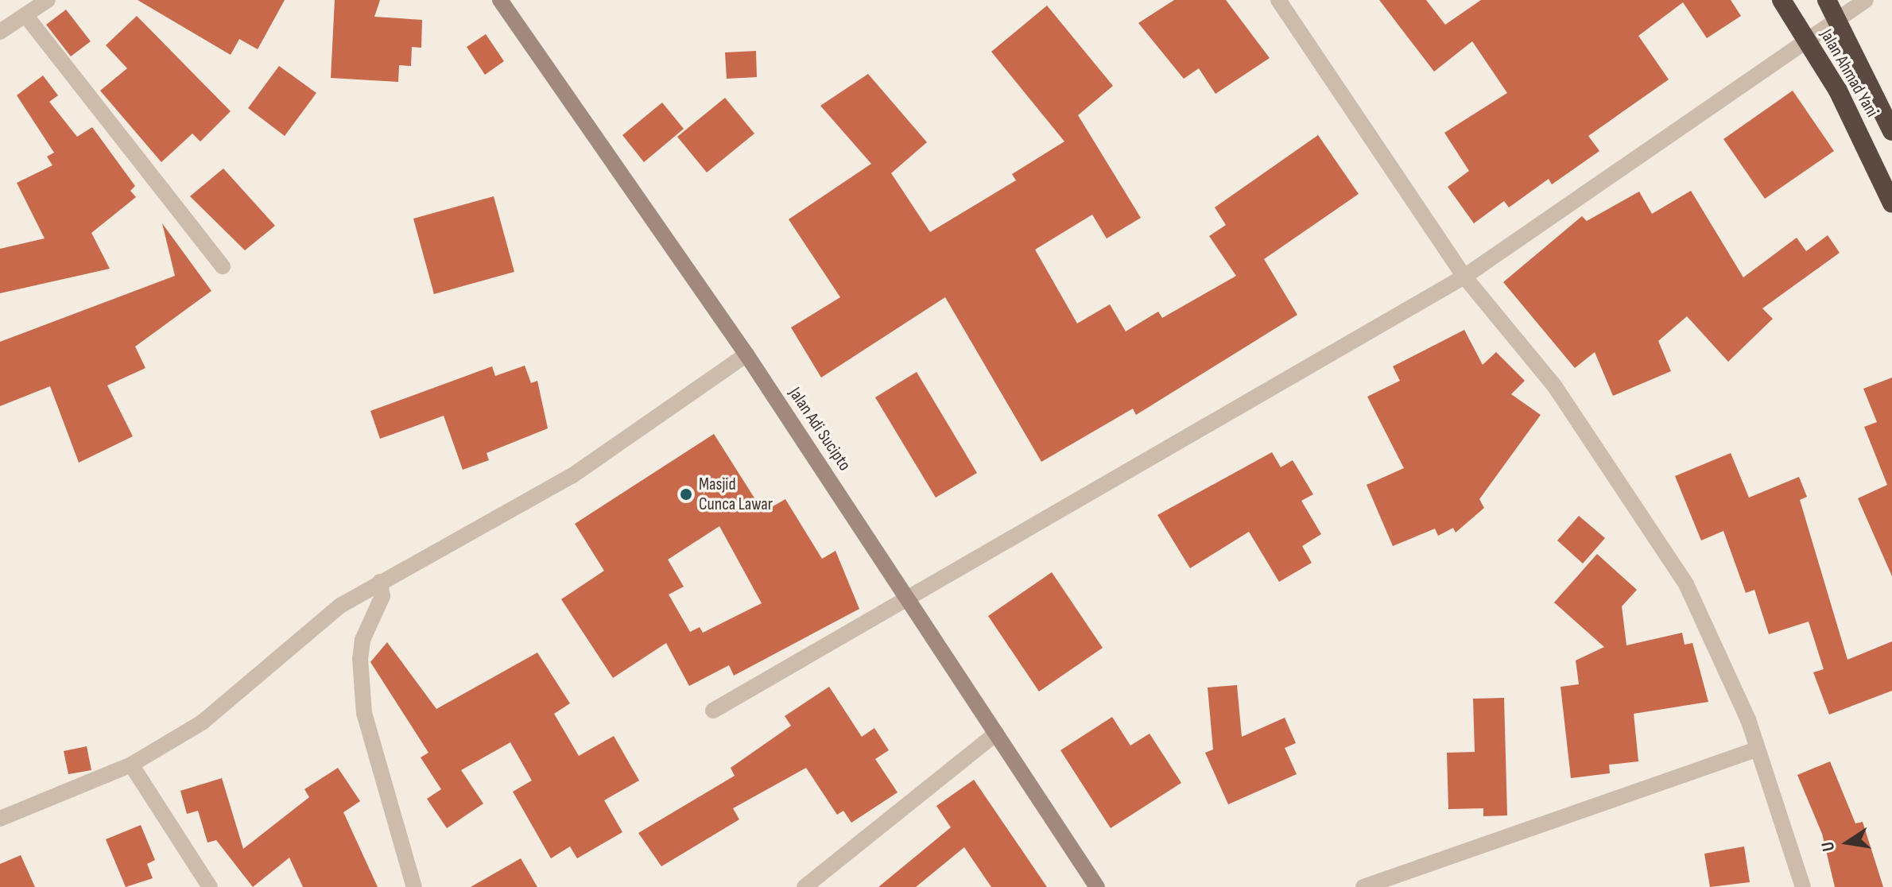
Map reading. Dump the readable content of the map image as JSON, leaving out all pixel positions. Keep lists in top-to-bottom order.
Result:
{
  "streets": {
    "highway": ["Jalan Ahmad Yani"],
    "street": ["Jalan Adi Sucipto"]
  },
  "places": ["Masjid Cunca Lawar"],
  "north": "left"
}
